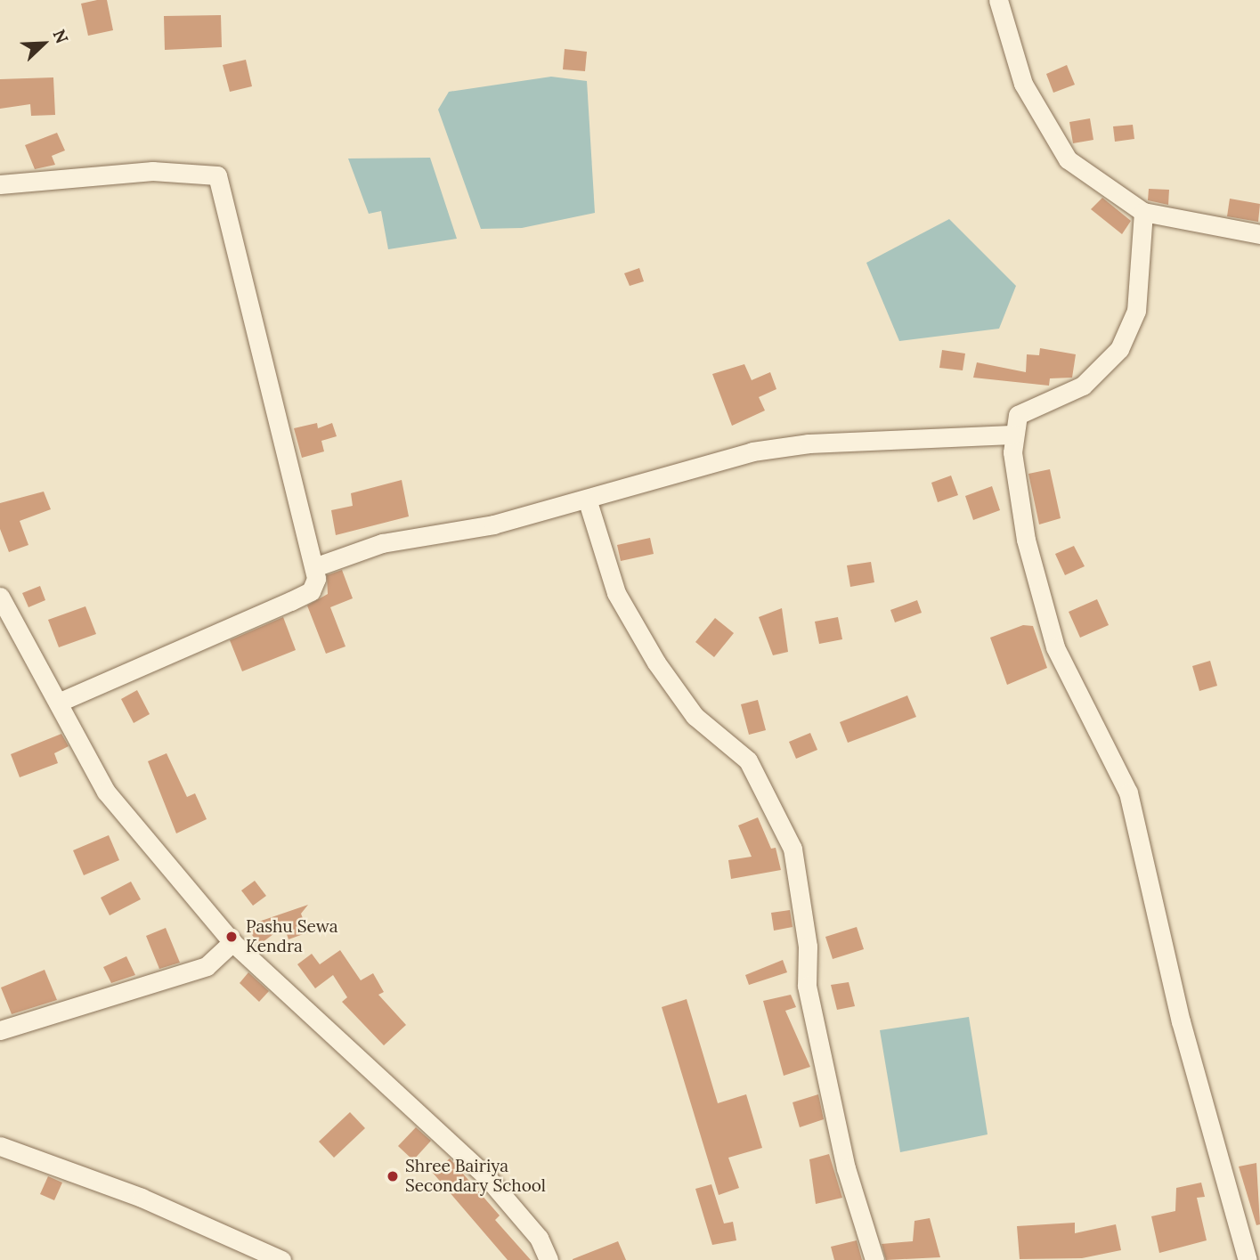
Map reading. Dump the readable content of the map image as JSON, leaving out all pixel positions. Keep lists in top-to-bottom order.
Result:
{
  "places": ["Pashu Sewa Kendra", "Shree Bairiya Secondary School"],
  "north": "top right"
}
